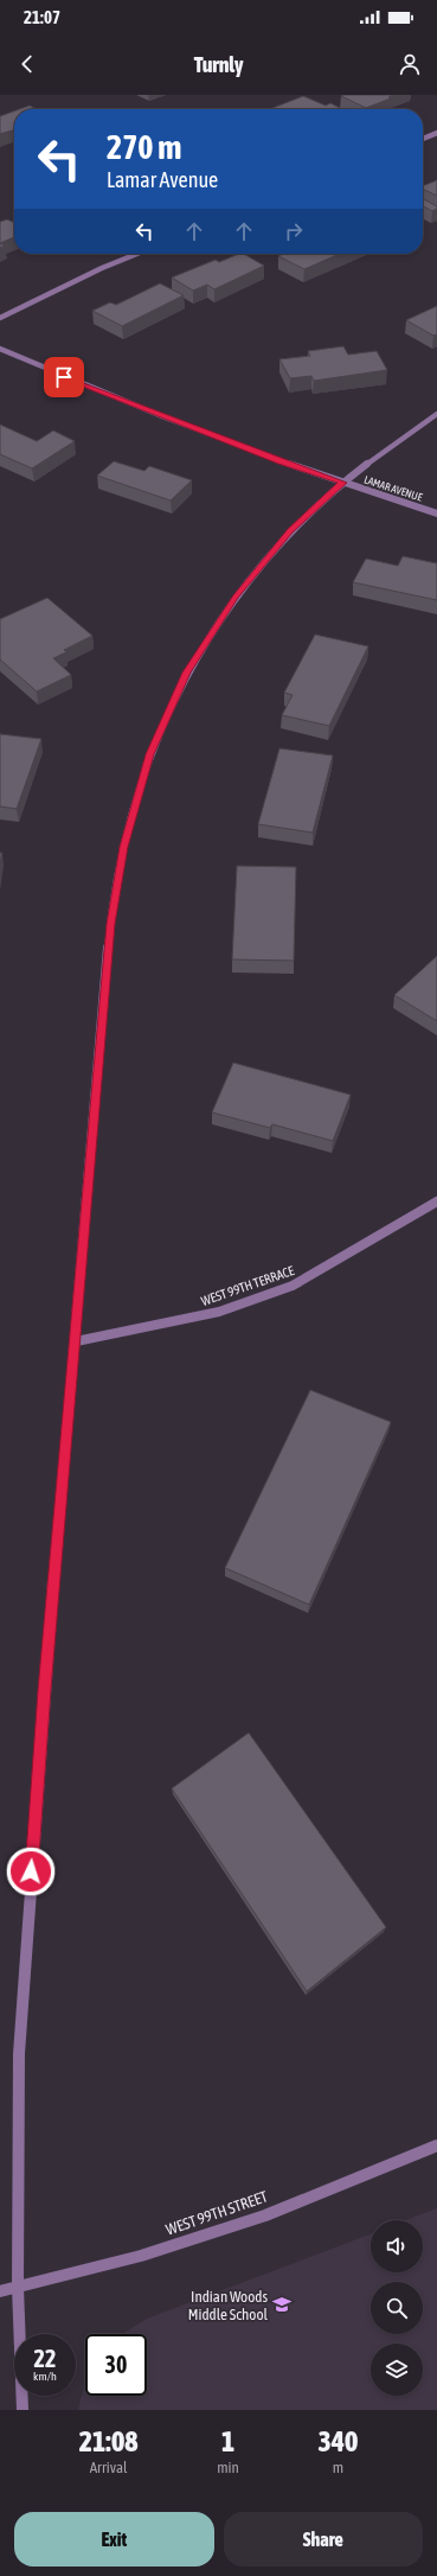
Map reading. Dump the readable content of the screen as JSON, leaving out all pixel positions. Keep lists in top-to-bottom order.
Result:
{
  "streets": {
    "street": ["LAMAR AVENUE", "WEST 99TH TERRACE", "WEST 99TH STREET"]
  },
  "places": {
    "school or university": ["Indian Woods Middle School"]
  },
  "page": {
    "status": "21:07",
    "header": "Turnly",
    "turn": ["270 m", "Lamar Avenue"],
    "speed": "22 km/h",
    "limit": "30",
    "eta": [
      "21:08",
      "Arrival",
      "1",
      "min",
      "340",
      "m"
    ],
    "buttons": ["Exit", "Share"]
  }
}
